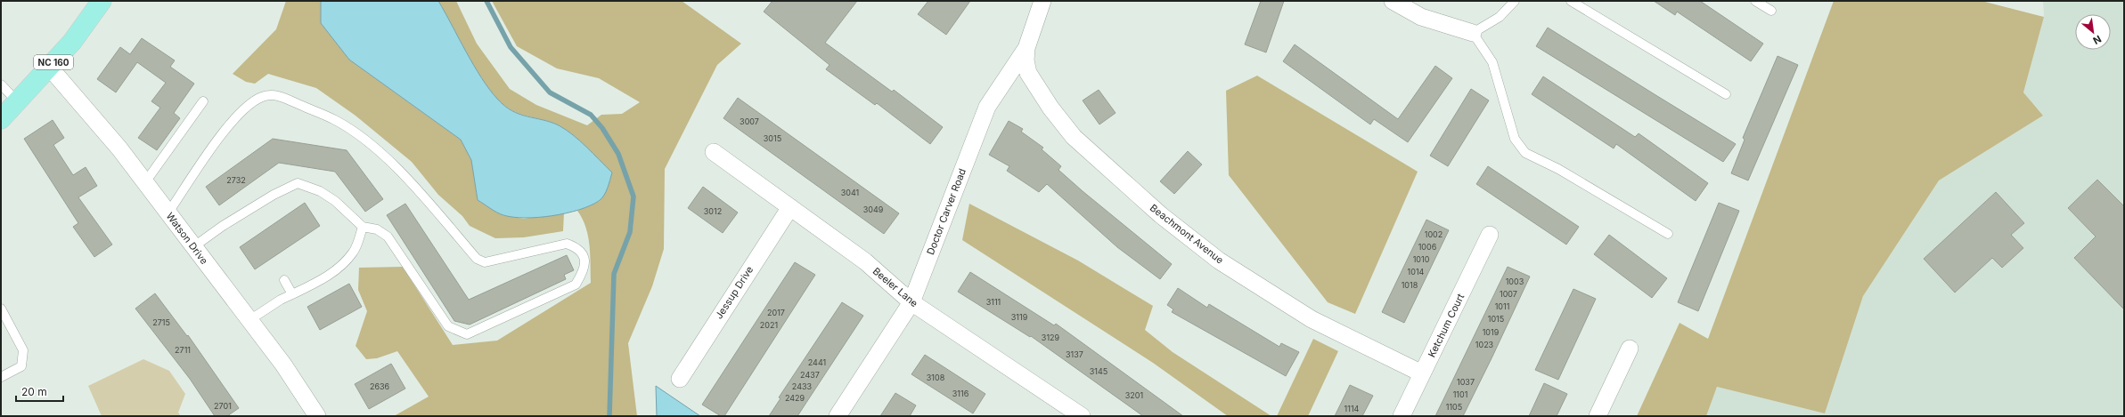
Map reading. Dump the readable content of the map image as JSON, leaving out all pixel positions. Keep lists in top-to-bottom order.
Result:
{
  "streets": {
    "main road": ["NC 160"],
    "street": [
      "Doctor Carver Road",
      "Beachmont Avenue",
      "Watson Drive",
      "Beeler Lane",
      "Jessup Drive",
      "Ketchum Court"
    ]
  },
  "crossings": [
    ["NC 160", "Watson Drive"],
    ["Doctor Carver Road", "Beachmont Avenue"],
    ["Doctor Carver Road", "Beeler Lane"],
    ["Beachmont Avenue", "Ketchum Court"],
    ["Beeler Lane", "Jessup Drive"]
  ],
  "house_numbers": [
    "3007",
    "3015",
    "2732",
    "3041",
    "3049",
    "3012",
    "1002",
    "1006",
    "1010",
    "1014",
    "1003",
    "1018",
    "1007",
    "3111",
    "1011",
    "2017",
    "3119",
    "1015",
    "2715",
    "2021",
    "1019",
    "3129",
    "1023",
    "2711",
    "3137",
    "2441",
    "3145",
    "2437",
    "3108",
    "1037",
    "2636",
    "2433",
    "3116",
    "1101",
    "3201",
    "2429",
    "2701",
    "1105",
    "1114"
  ],
  "scale_bar": "20 m",
  "north": "bottom right"
}
